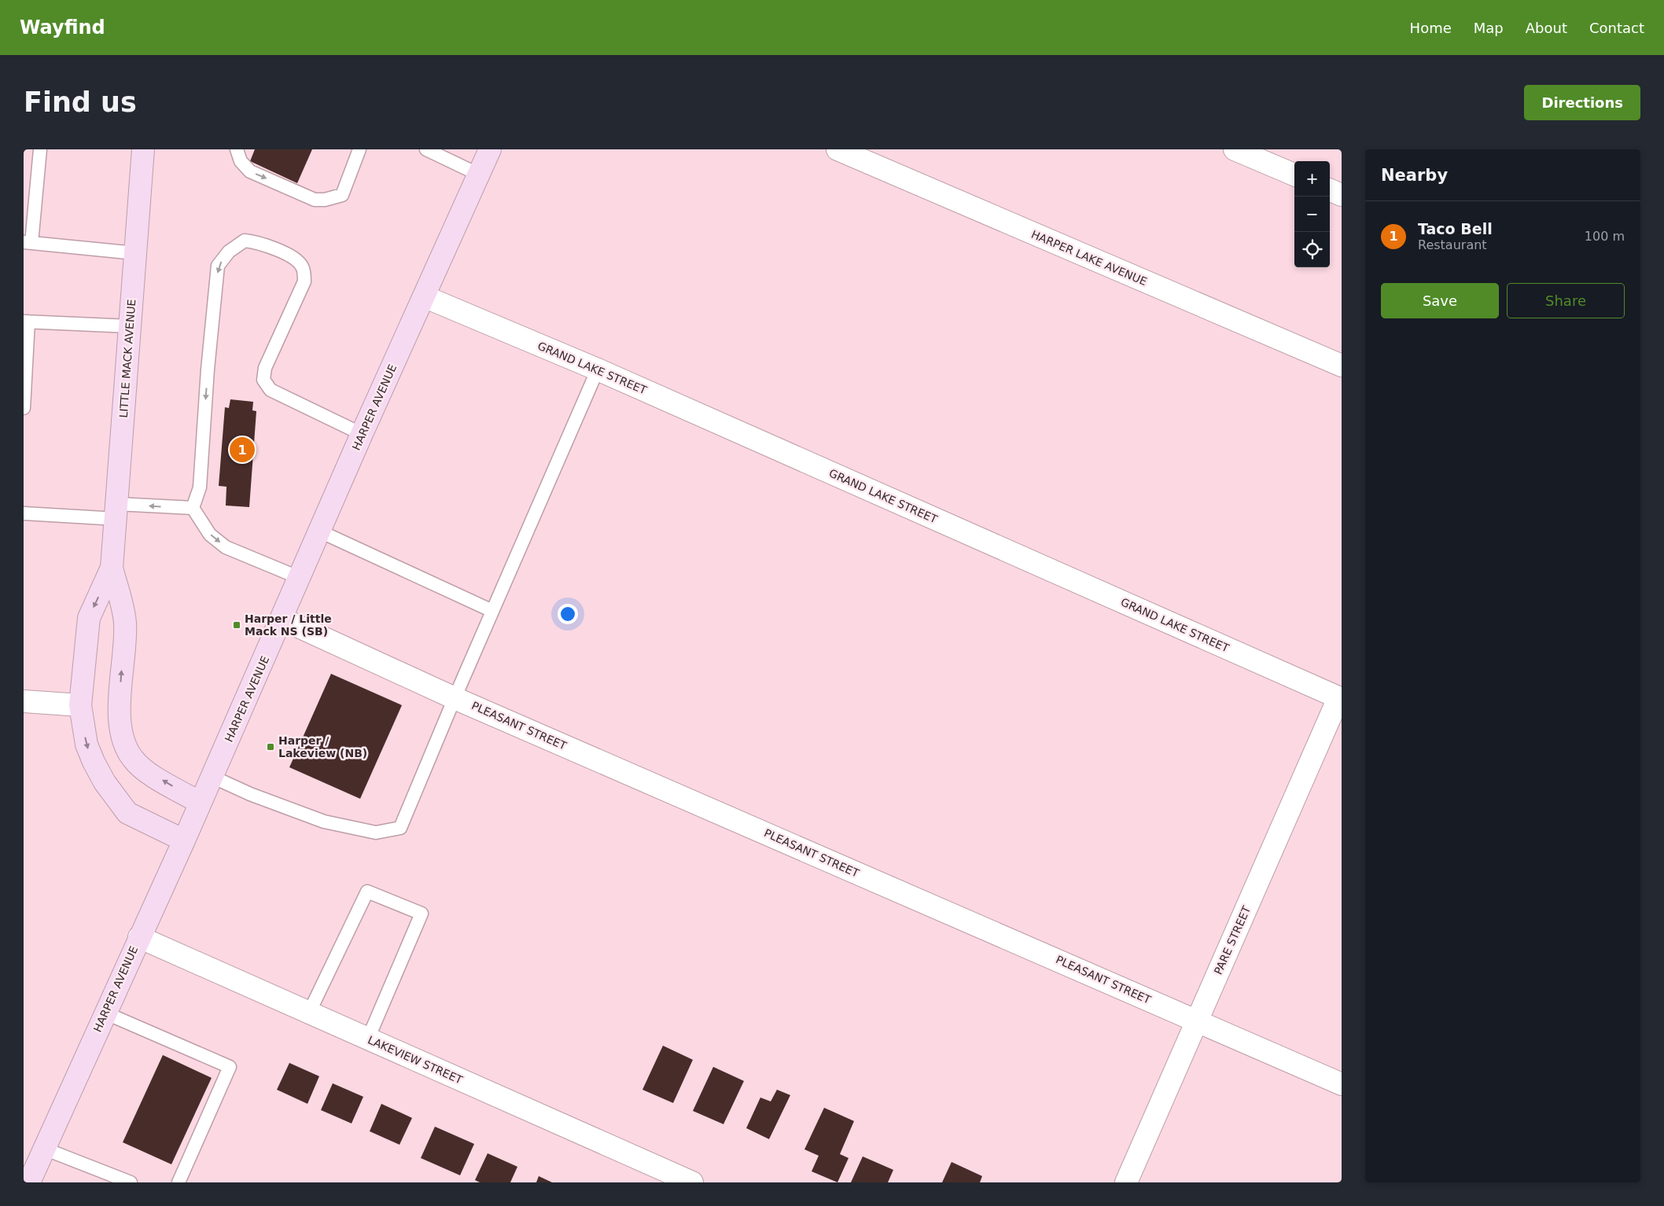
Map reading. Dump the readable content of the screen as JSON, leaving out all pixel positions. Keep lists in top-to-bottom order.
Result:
{
  "streets": {
    "main road": ["LITTLE MACK AVENUE", "HARPER AVENUE"],
    "street": [
      "HARPER LAKE AVENUE",
      "GRAND LAKE STREET",
      "PLEASANT STREET",
      "PARE STREET",
      "LAKEVIEW STREET"
    ]
  },
  "crossings": [
    ["LITTLE MACK AVENUE", "HARPER AVENUE"],
    ["GRAND LAKE STREET", "HARPER AVENUE"],
    ["GRAND LAKE STREET", "PARE STREET"],
    ["HARPER AVENUE", "PLEASANT STREET"],
    ["HARPER AVENUE", "LAKEVIEW STREET"],
    ["PLEASANT STREET", "PARE STREET"]
  ],
  "places": {
    "transit": ["Harper / Little Mack NS (SB)", "Harper / Lakeview (NB)"]
  },
  "page": {
    "header": "Wayfind",
    "nav": [
      "Home",
      "Map",
      "About",
      "Contact"
    ],
    "buttons": [
      "Directions",
      ["Save", "Share"]
    ],
    "title": "Find us",
    "heading": "Nearby",
    "map_buttons": ["+", "−"],
    "list": [
      {
        "mark": "1",
        "name": "Taco Bell",
        "note": "Restaurant",
        "value": "100 m"
      }
    ],
    "pins": "1"
  }
}
